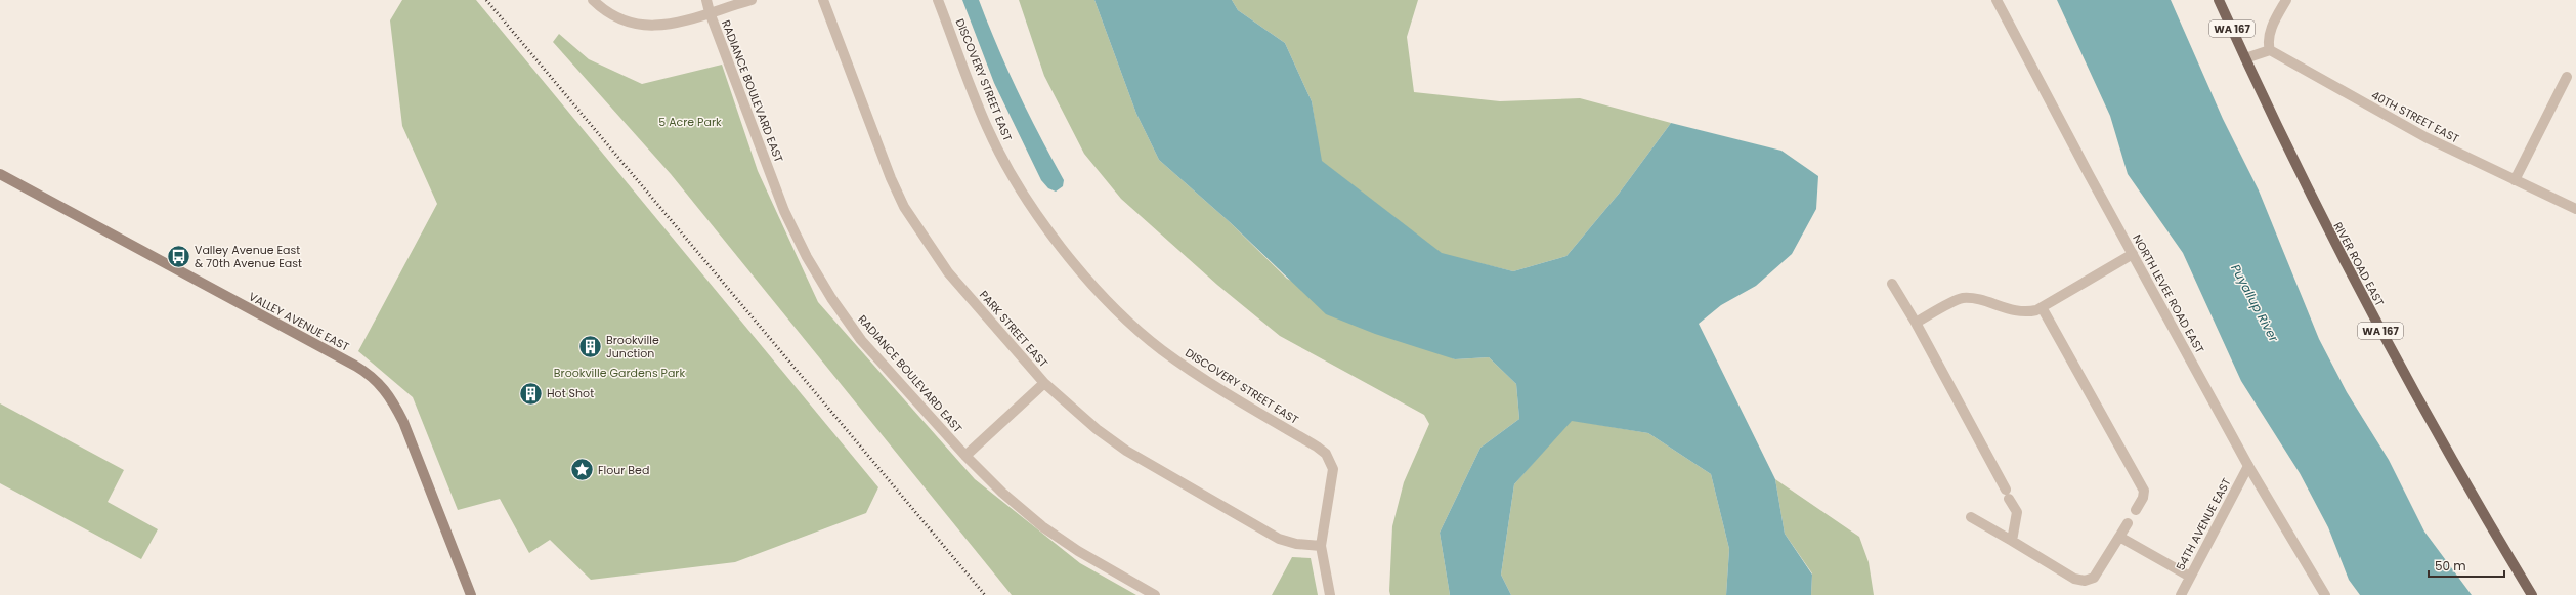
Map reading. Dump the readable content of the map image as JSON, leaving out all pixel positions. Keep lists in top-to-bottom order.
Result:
{
  "streets": {
    "main road": ["WA 167", "RIVER ROAD EAST", "VALLEY AVENUE EAST"],
    "street": [
      "DISCOVERY STREET EAST",
      "RADIANCE BOULEVARD EAST",
      "40TH STREET EAST",
      "NORTH LEVEE ROAD EAST",
      "PARK STREET EAST",
      "54TH AVENUE EAST"
    ]
  },
  "crossings": [
    ["DISCOVERY STREET EAST", "PARK STREET EAST"],
    ["NORTH LEVEE ROAD EAST", "54TH AVENUE EAST"]
  ],
  "water": ["Puyallup River"],
  "parks": ["5 Acre Park", "Brookville Gardens Park"],
  "places": {
    "bus stop": ["Valley Avenue East & 70th Avenue East"],
    "building": ["Brookville Junction", "Hot Shot"],
    "place": ["Flour Bed"]
  },
  "scale_bar": "50 m"
}
